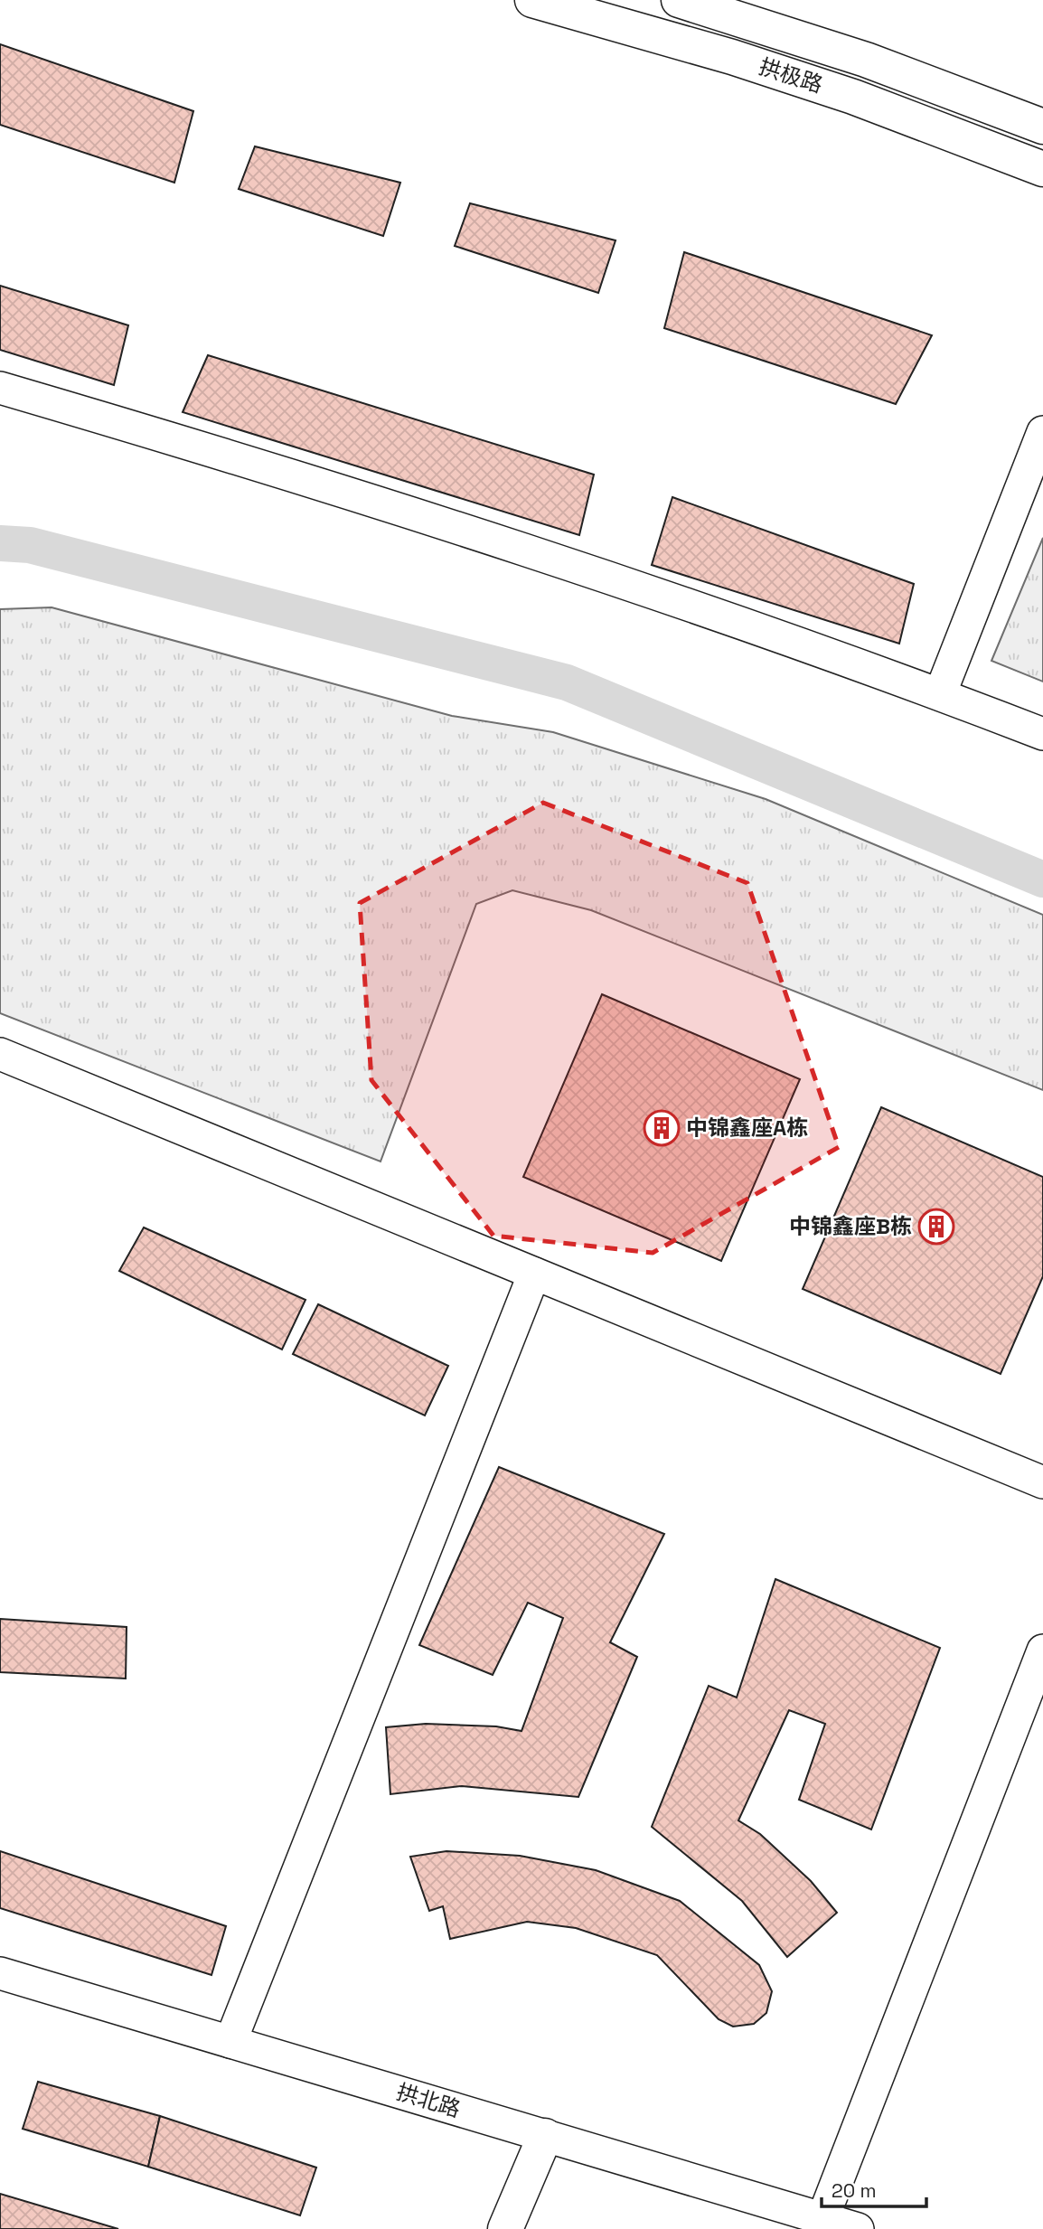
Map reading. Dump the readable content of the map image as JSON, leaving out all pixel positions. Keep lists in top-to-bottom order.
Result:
{
  "streets": {
    "main road": ["拱极路"],
    "street": ["拱北路"]
  },
  "places": {
    "building": ["中锦鑫座A栋", "中锦鑫座B栋"]
  },
  "scale_bar": "20 m"
}
